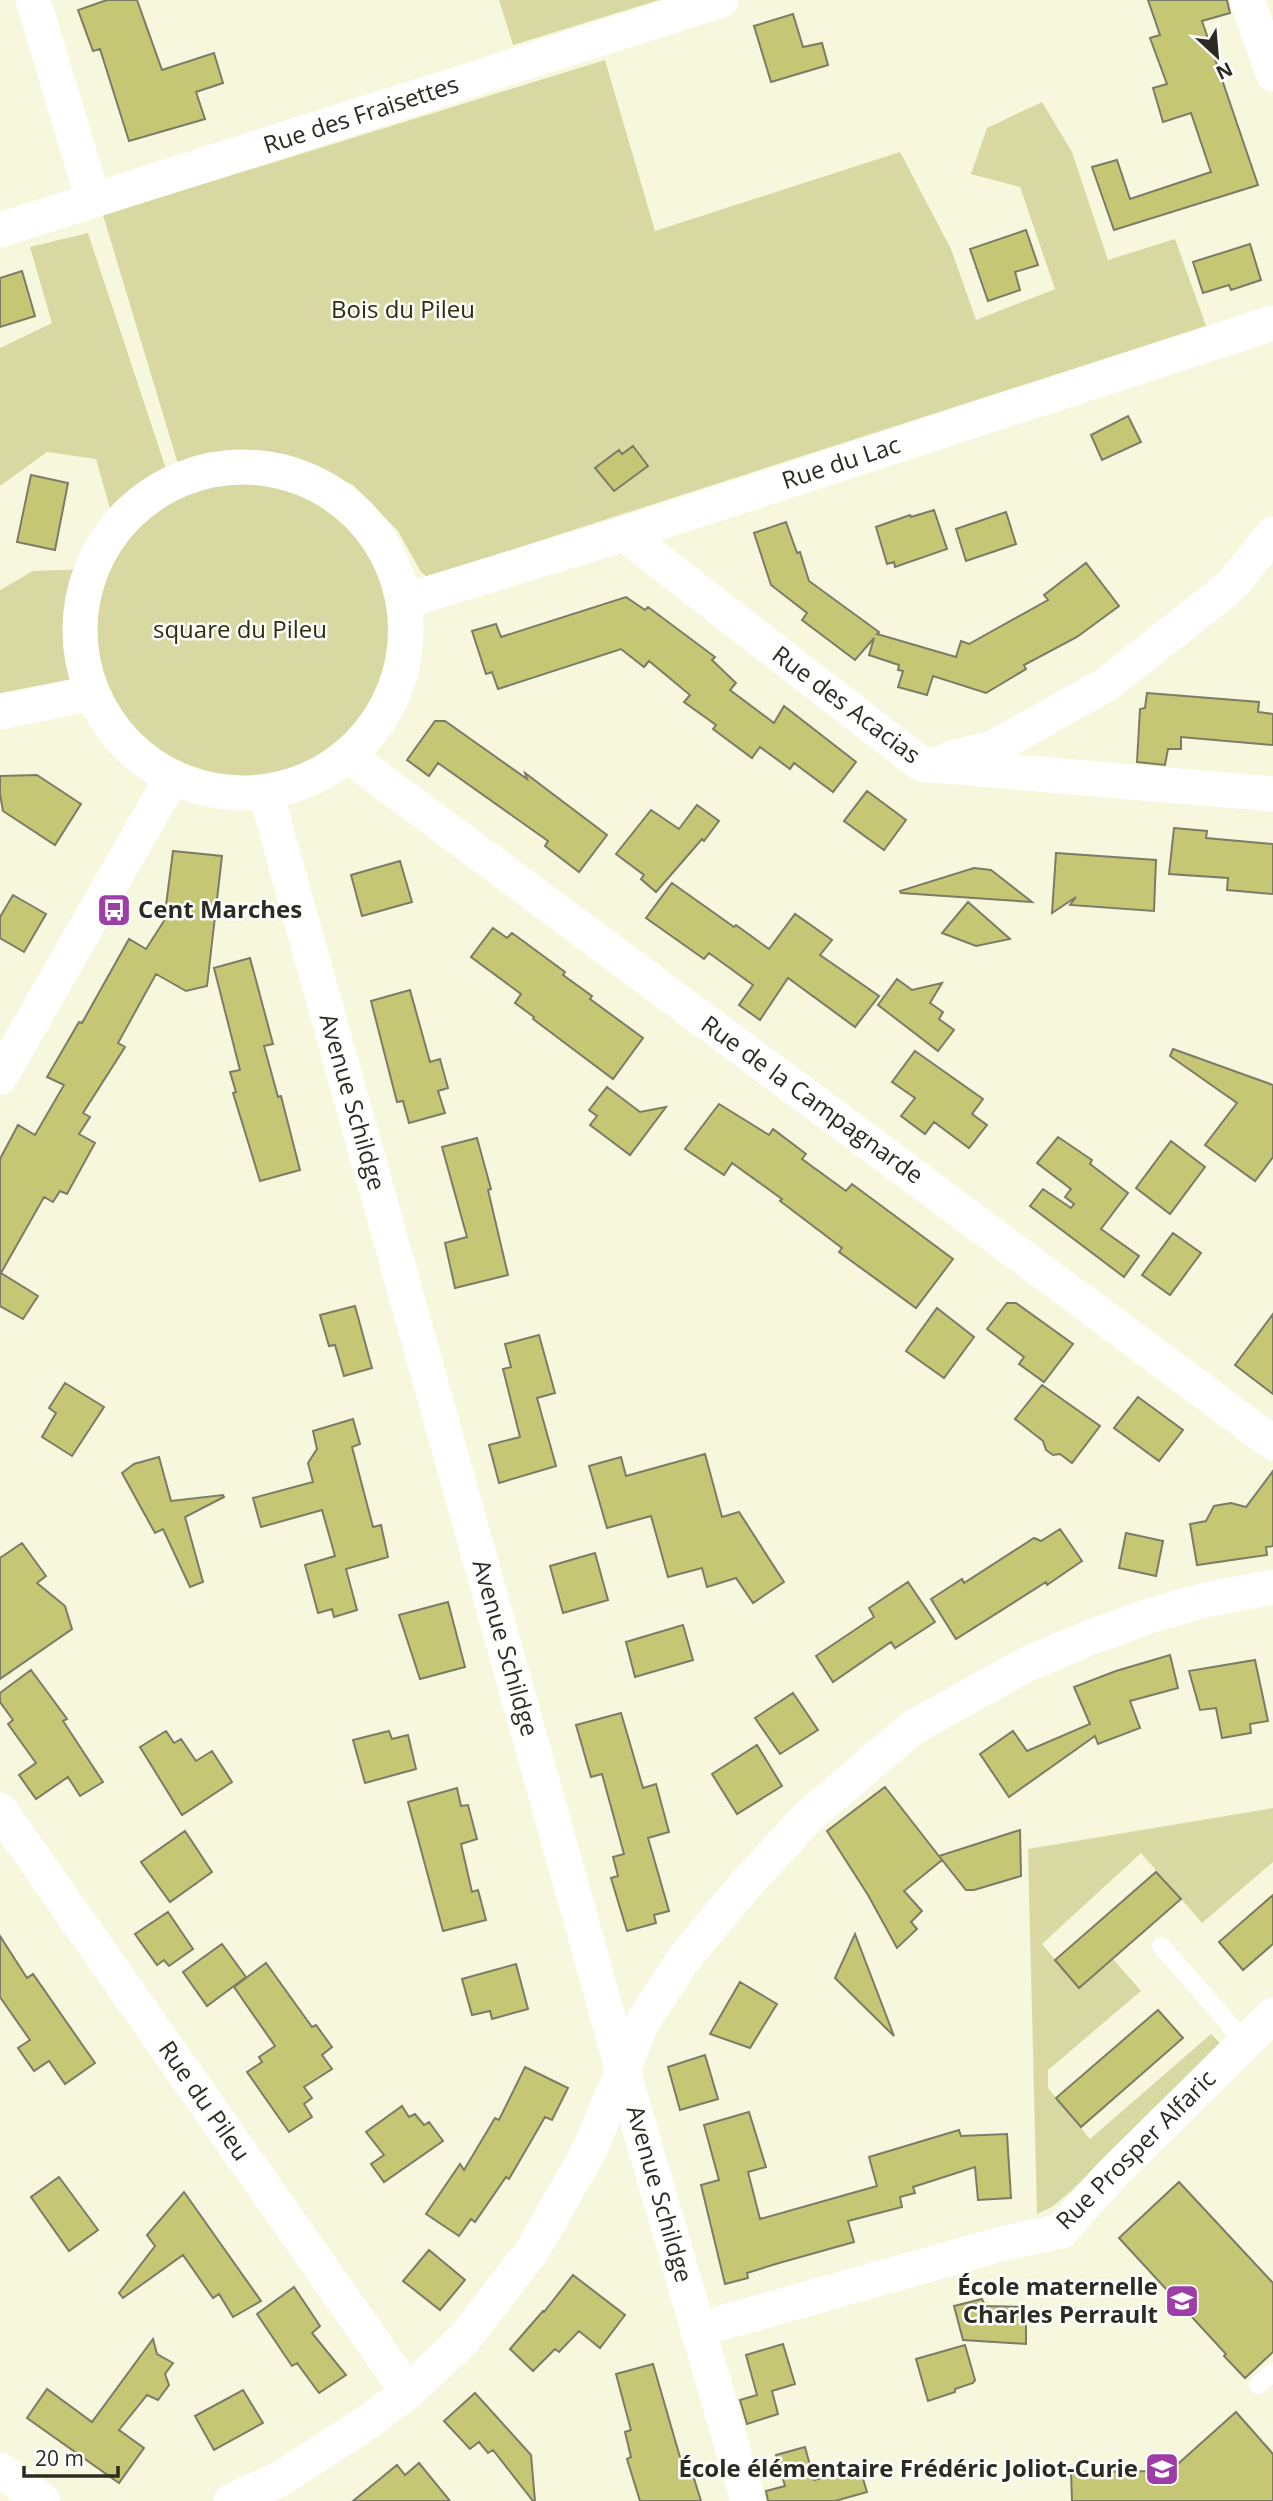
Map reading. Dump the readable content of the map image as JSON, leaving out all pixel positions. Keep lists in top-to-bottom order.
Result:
{
  "streets": {
    "street": [
      "Rue des Fraisettes",
      "Rue du Lac",
      "Rue des Acacias",
      "Rue de la Campagnarde",
      "Avenue Schildge",
      "Rue du Pileu",
      "Rue Prosper Alfaric"
    ]
  },
  "crossings": [
    ["Rue du Lac", "Rue des Acacias"],
    ["Avenue Schildge", "Rue Prosper Alfaric"]
  ],
  "parks": ["Bois du Pileu", "square du Pileu"],
  "places": {
    "bus stop": ["Cent Marches"],
    "school or university": ["École maternelle Charles Perrault", "École élémentaire Frédéric Joliot-Curie"]
  },
  "scale_bar": "20 m",
  "north": "bottom right"
}
